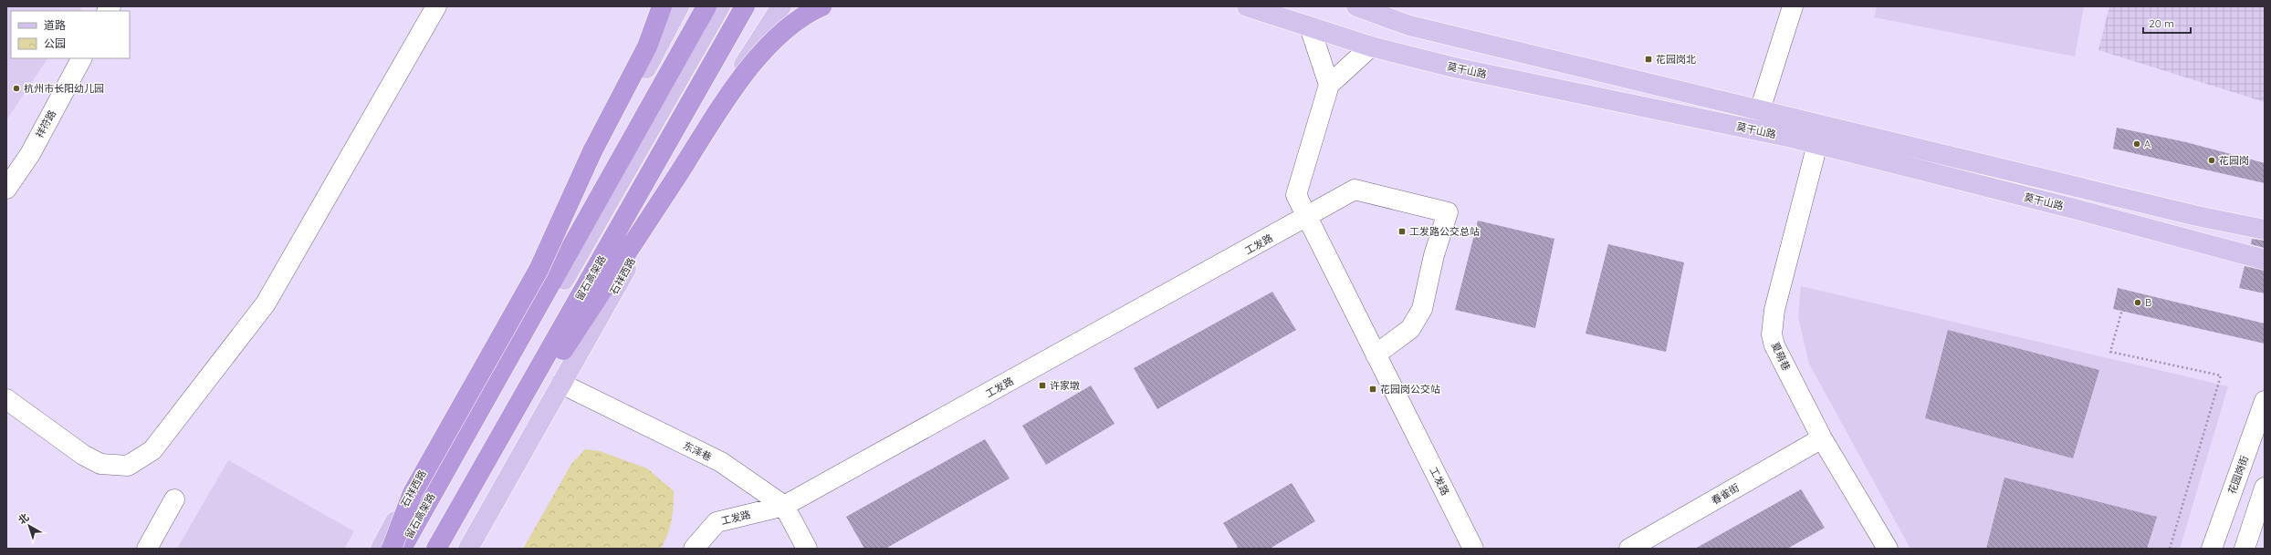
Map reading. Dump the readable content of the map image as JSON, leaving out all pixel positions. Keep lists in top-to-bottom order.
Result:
{
  "streets": {
    "highway": ["留石高架路"],
    "main road": ["莫干山路", "石祥西路"],
    "street": [
      "祥符路",
      "工发路",
      "夏萌巷",
      "东泽巷",
      "花园岗街",
      "春雀街"
    ]
  },
  "crossings": [
    ["莫干山路", "夏萌巷"],
    ["工发路", "东泽巷"],
    ["石祥西路", "东泽巷"],
    ["夏萌巷", "春雀街"]
  ],
  "places": {
    "transit": [
      "花园岗北",
      "工发路公交总站",
      "许家墩",
      "花园岗公交站"
    ],
    "other": [
      "杭州市长阳幼儿园",
      "A",
      "花园岗",
      "B"
    ]
  },
  "legend": ["道路", "公园"],
  "scale_bar": "20 m",
  "north": "top left"
}
